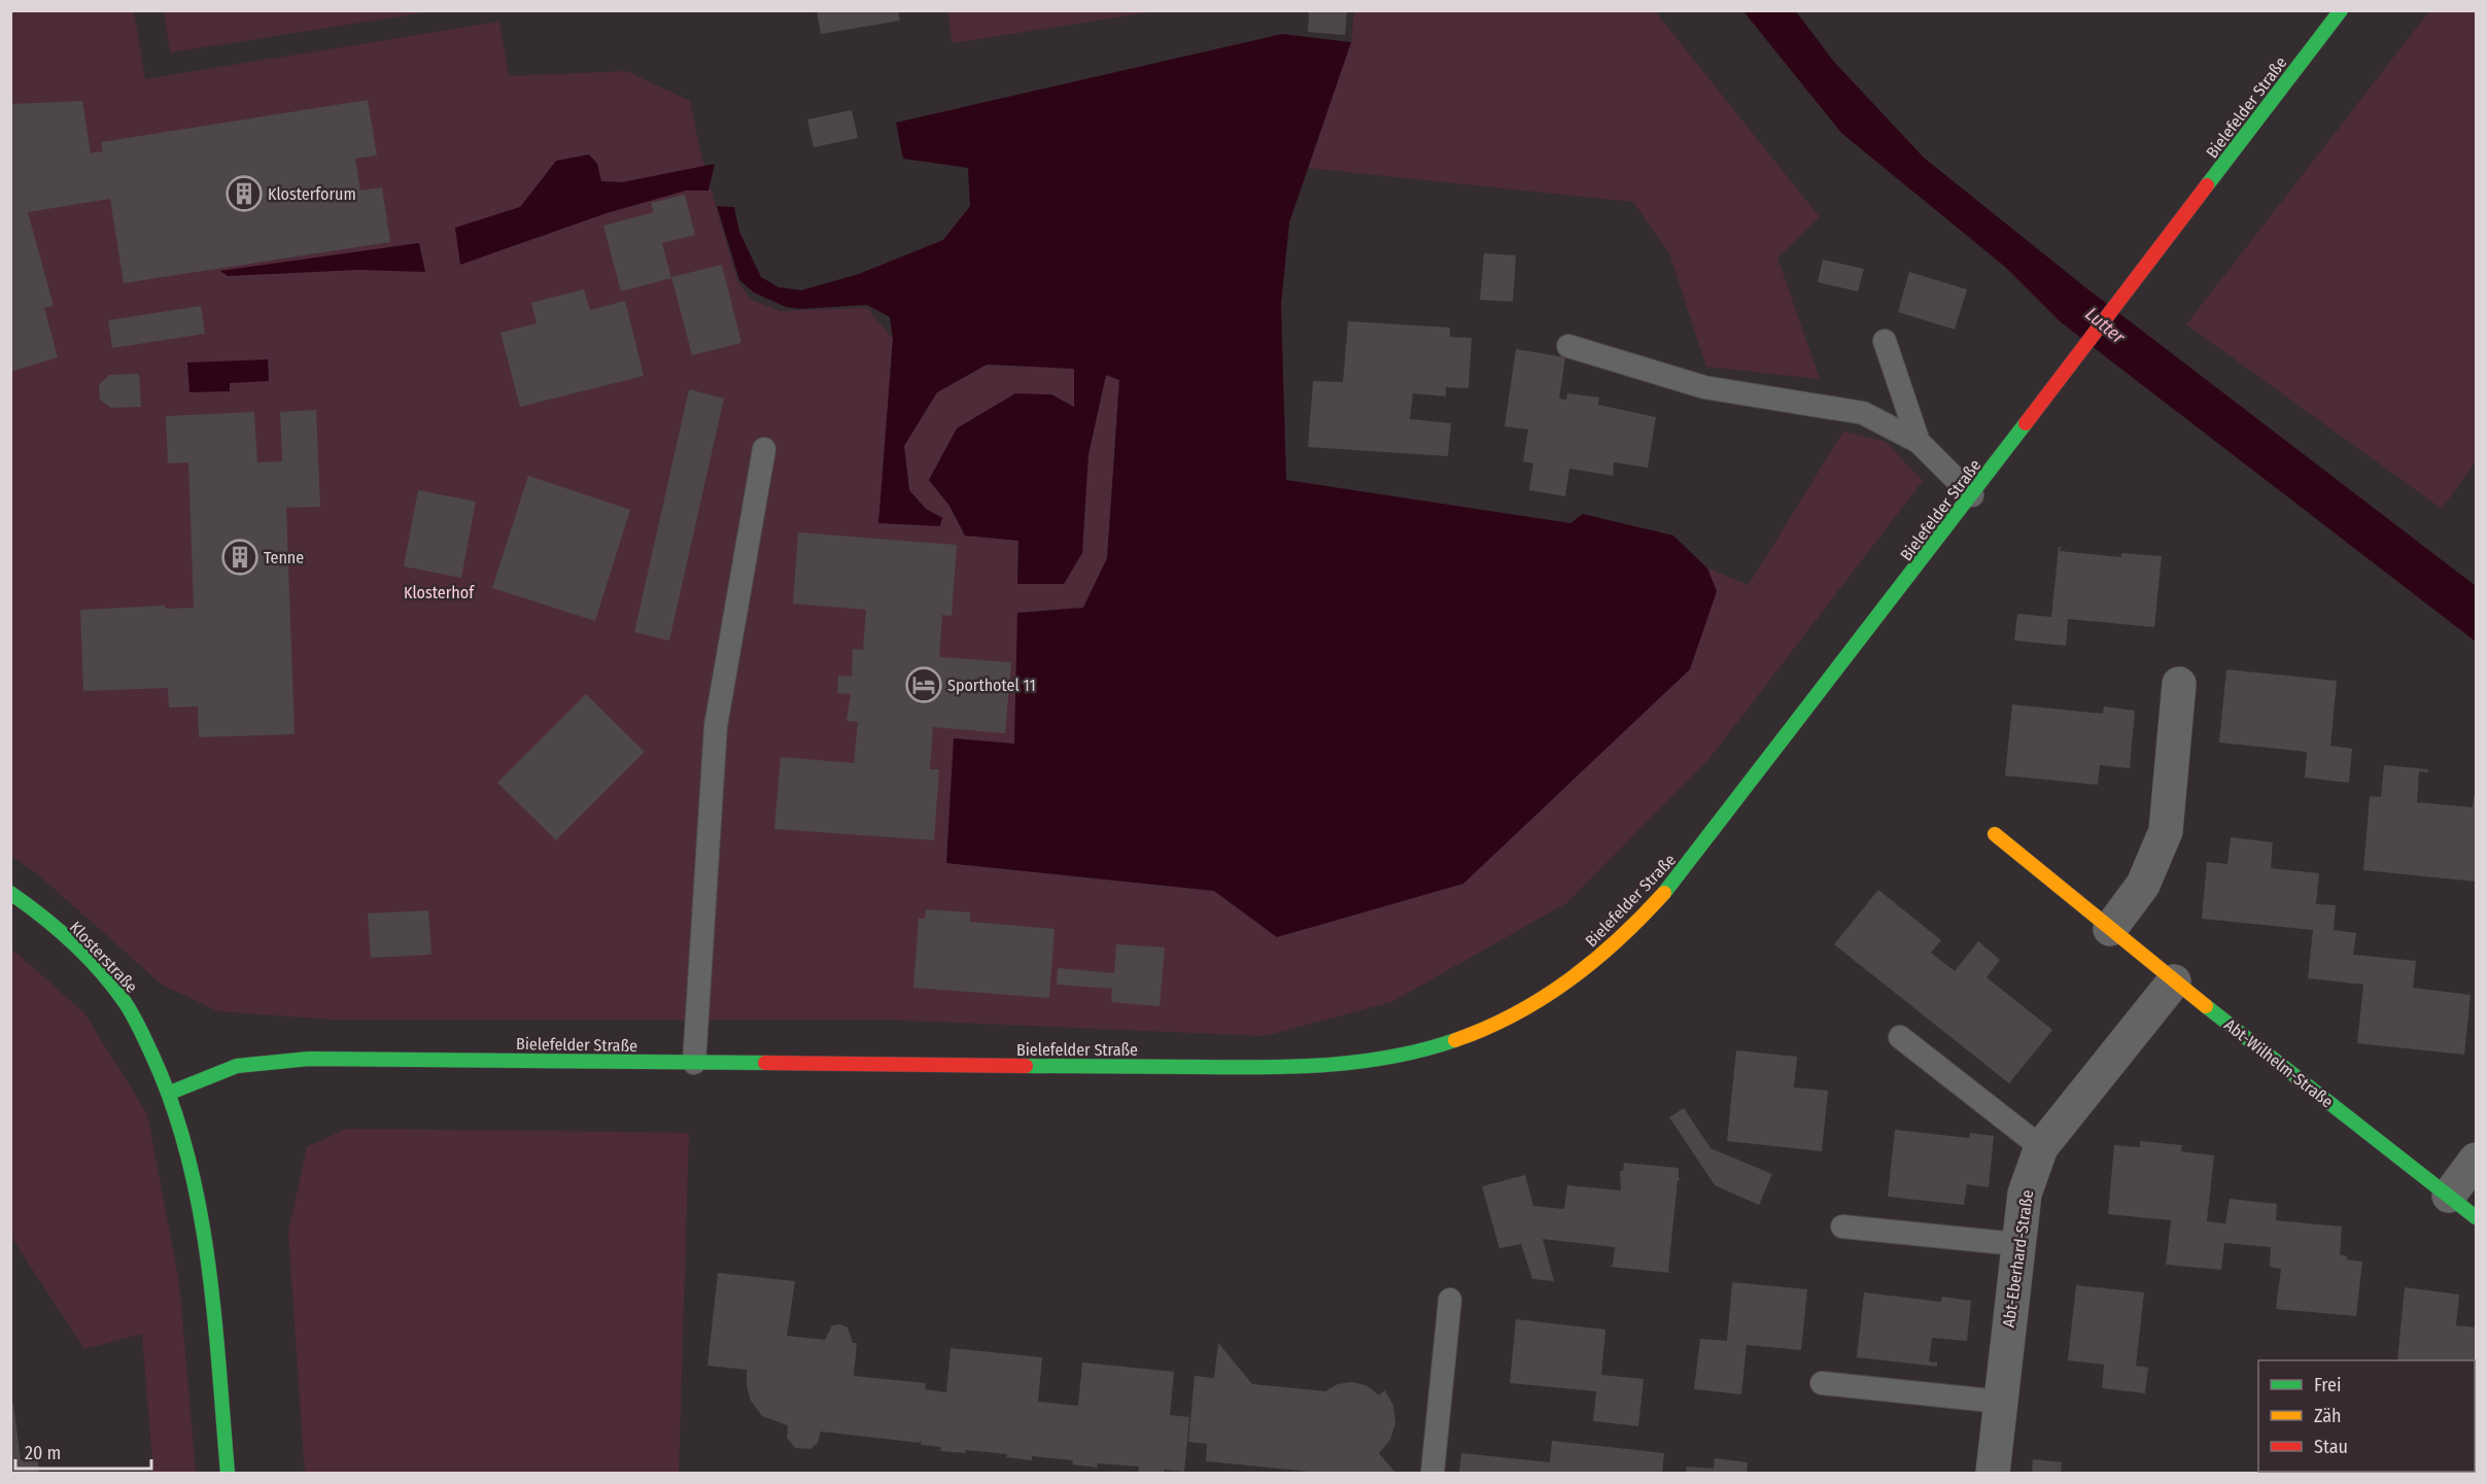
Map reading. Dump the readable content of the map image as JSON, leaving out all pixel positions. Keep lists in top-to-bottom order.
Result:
{
  "streets": {
    "street": [
      "Bielefelder Straße",
      "Klosterstraße",
      "Abt-Wilhelm-Straße",
      "Abt-Eberhard-Straße"
    ]
  },
  "crossings": [
    ["Bielefelder Straße", "Klosterstraße"],
    ["Abt-Wilhelm-Straße", "Abt-Eberhard-Straße"]
  ],
  "water": ["Lutter"],
  "parks": ["Klosterhof"],
  "places": {
    "building": ["Klosterforum", "Tenne"],
    "hotel": ["Sporthotel 11"]
  },
  "legend": ["Frei", "Zäh", "Stau"],
  "scale_bar": "20 m"
}
